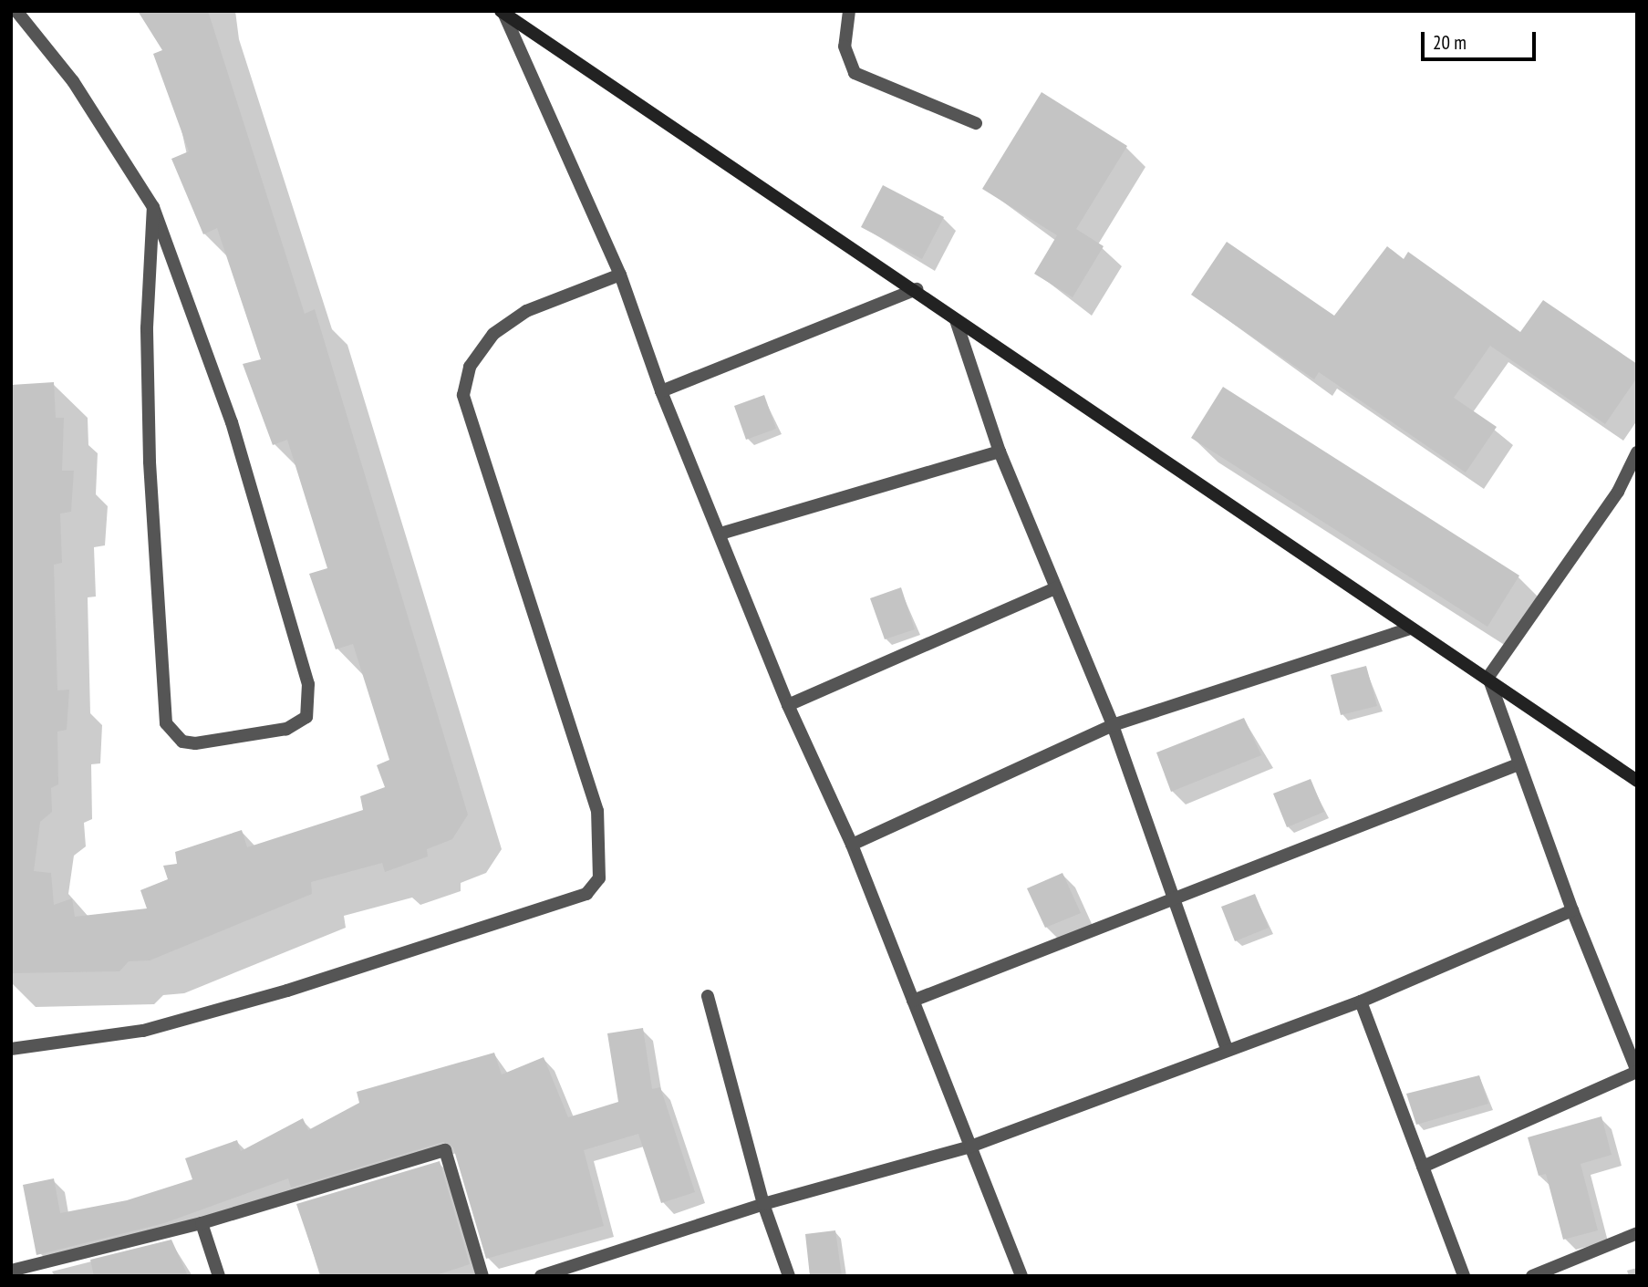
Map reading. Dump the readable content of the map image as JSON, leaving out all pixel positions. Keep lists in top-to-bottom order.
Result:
{
  "scale_bar": "20 m"
}
